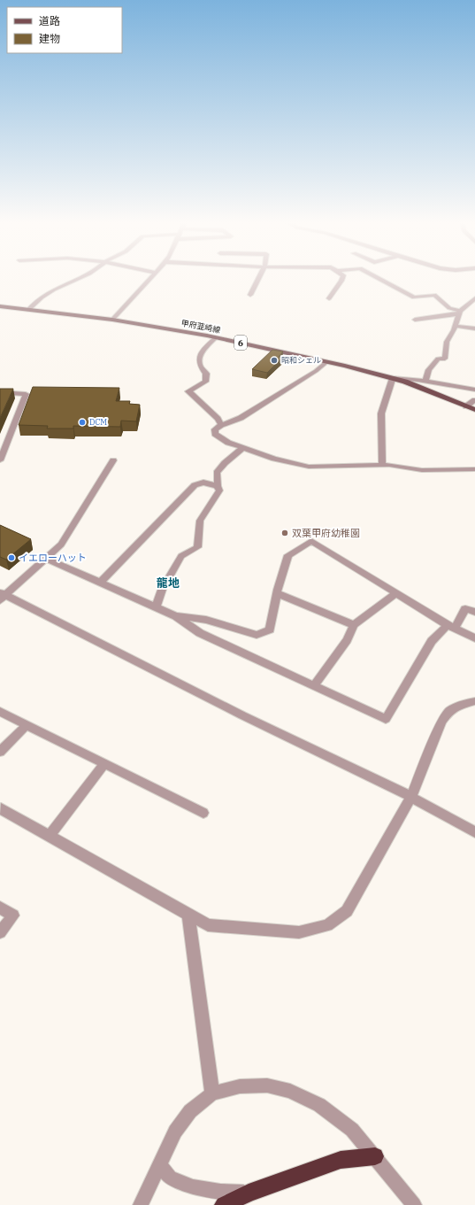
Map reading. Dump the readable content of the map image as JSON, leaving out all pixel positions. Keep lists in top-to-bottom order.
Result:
{
  "streets": {
    "main road": ["甲府韮崎線", "6"]
  },
  "districts": ["龍地"],
  "places": [
    "昭和シェル",
    "DCM",
    "双葉甲府幼稚園",
    "イエローハット"
  ],
  "legend": ["道路", "建物"]
}
